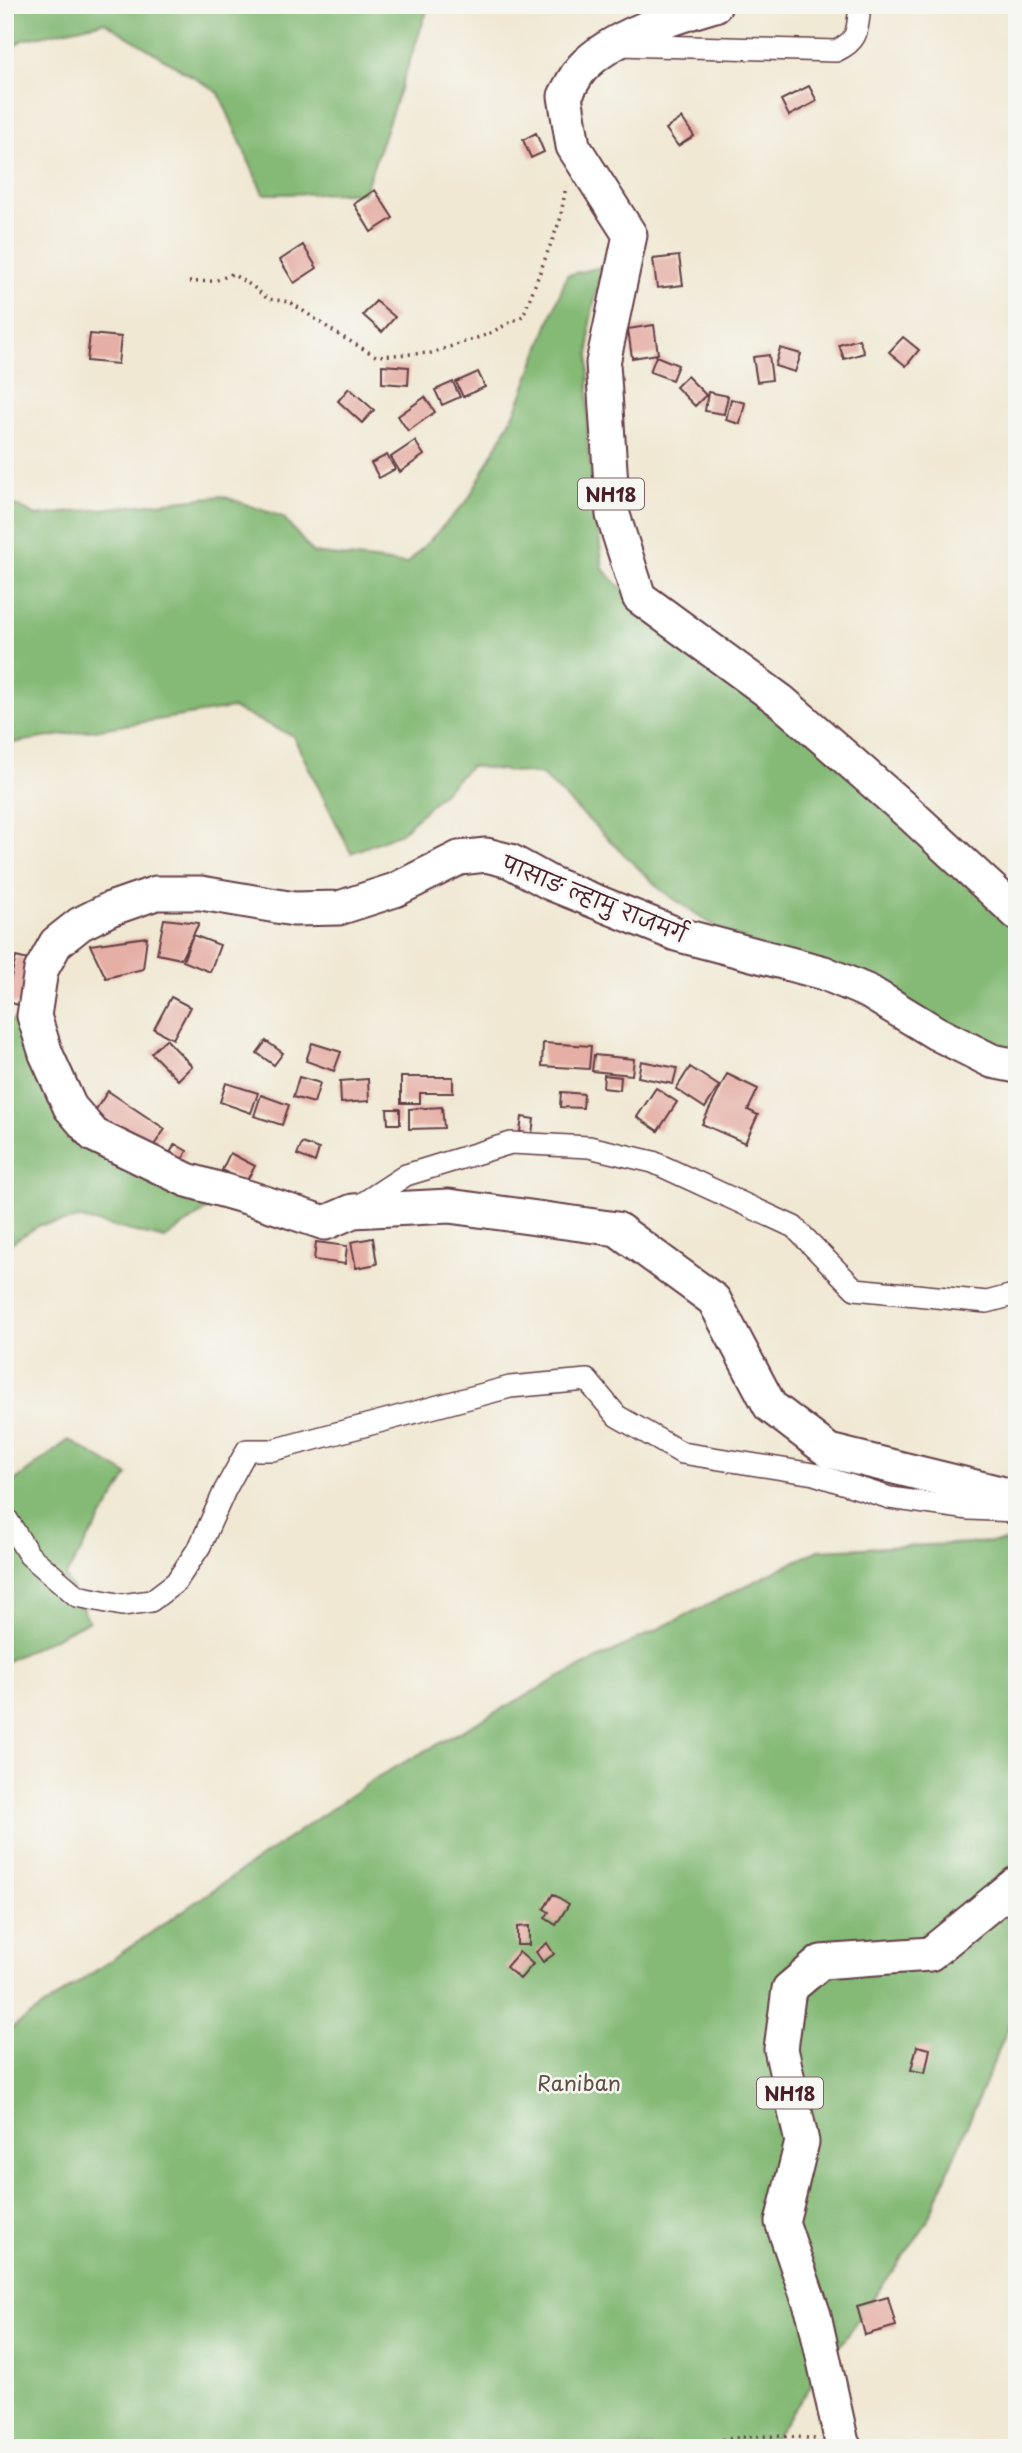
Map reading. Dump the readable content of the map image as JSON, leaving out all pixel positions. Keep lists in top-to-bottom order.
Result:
{
  "streets": {
    "main road": ["NH18", "पासाङ ल्हामु राजमर्ग"]
  },
  "parks": ["Raniban"]
}
